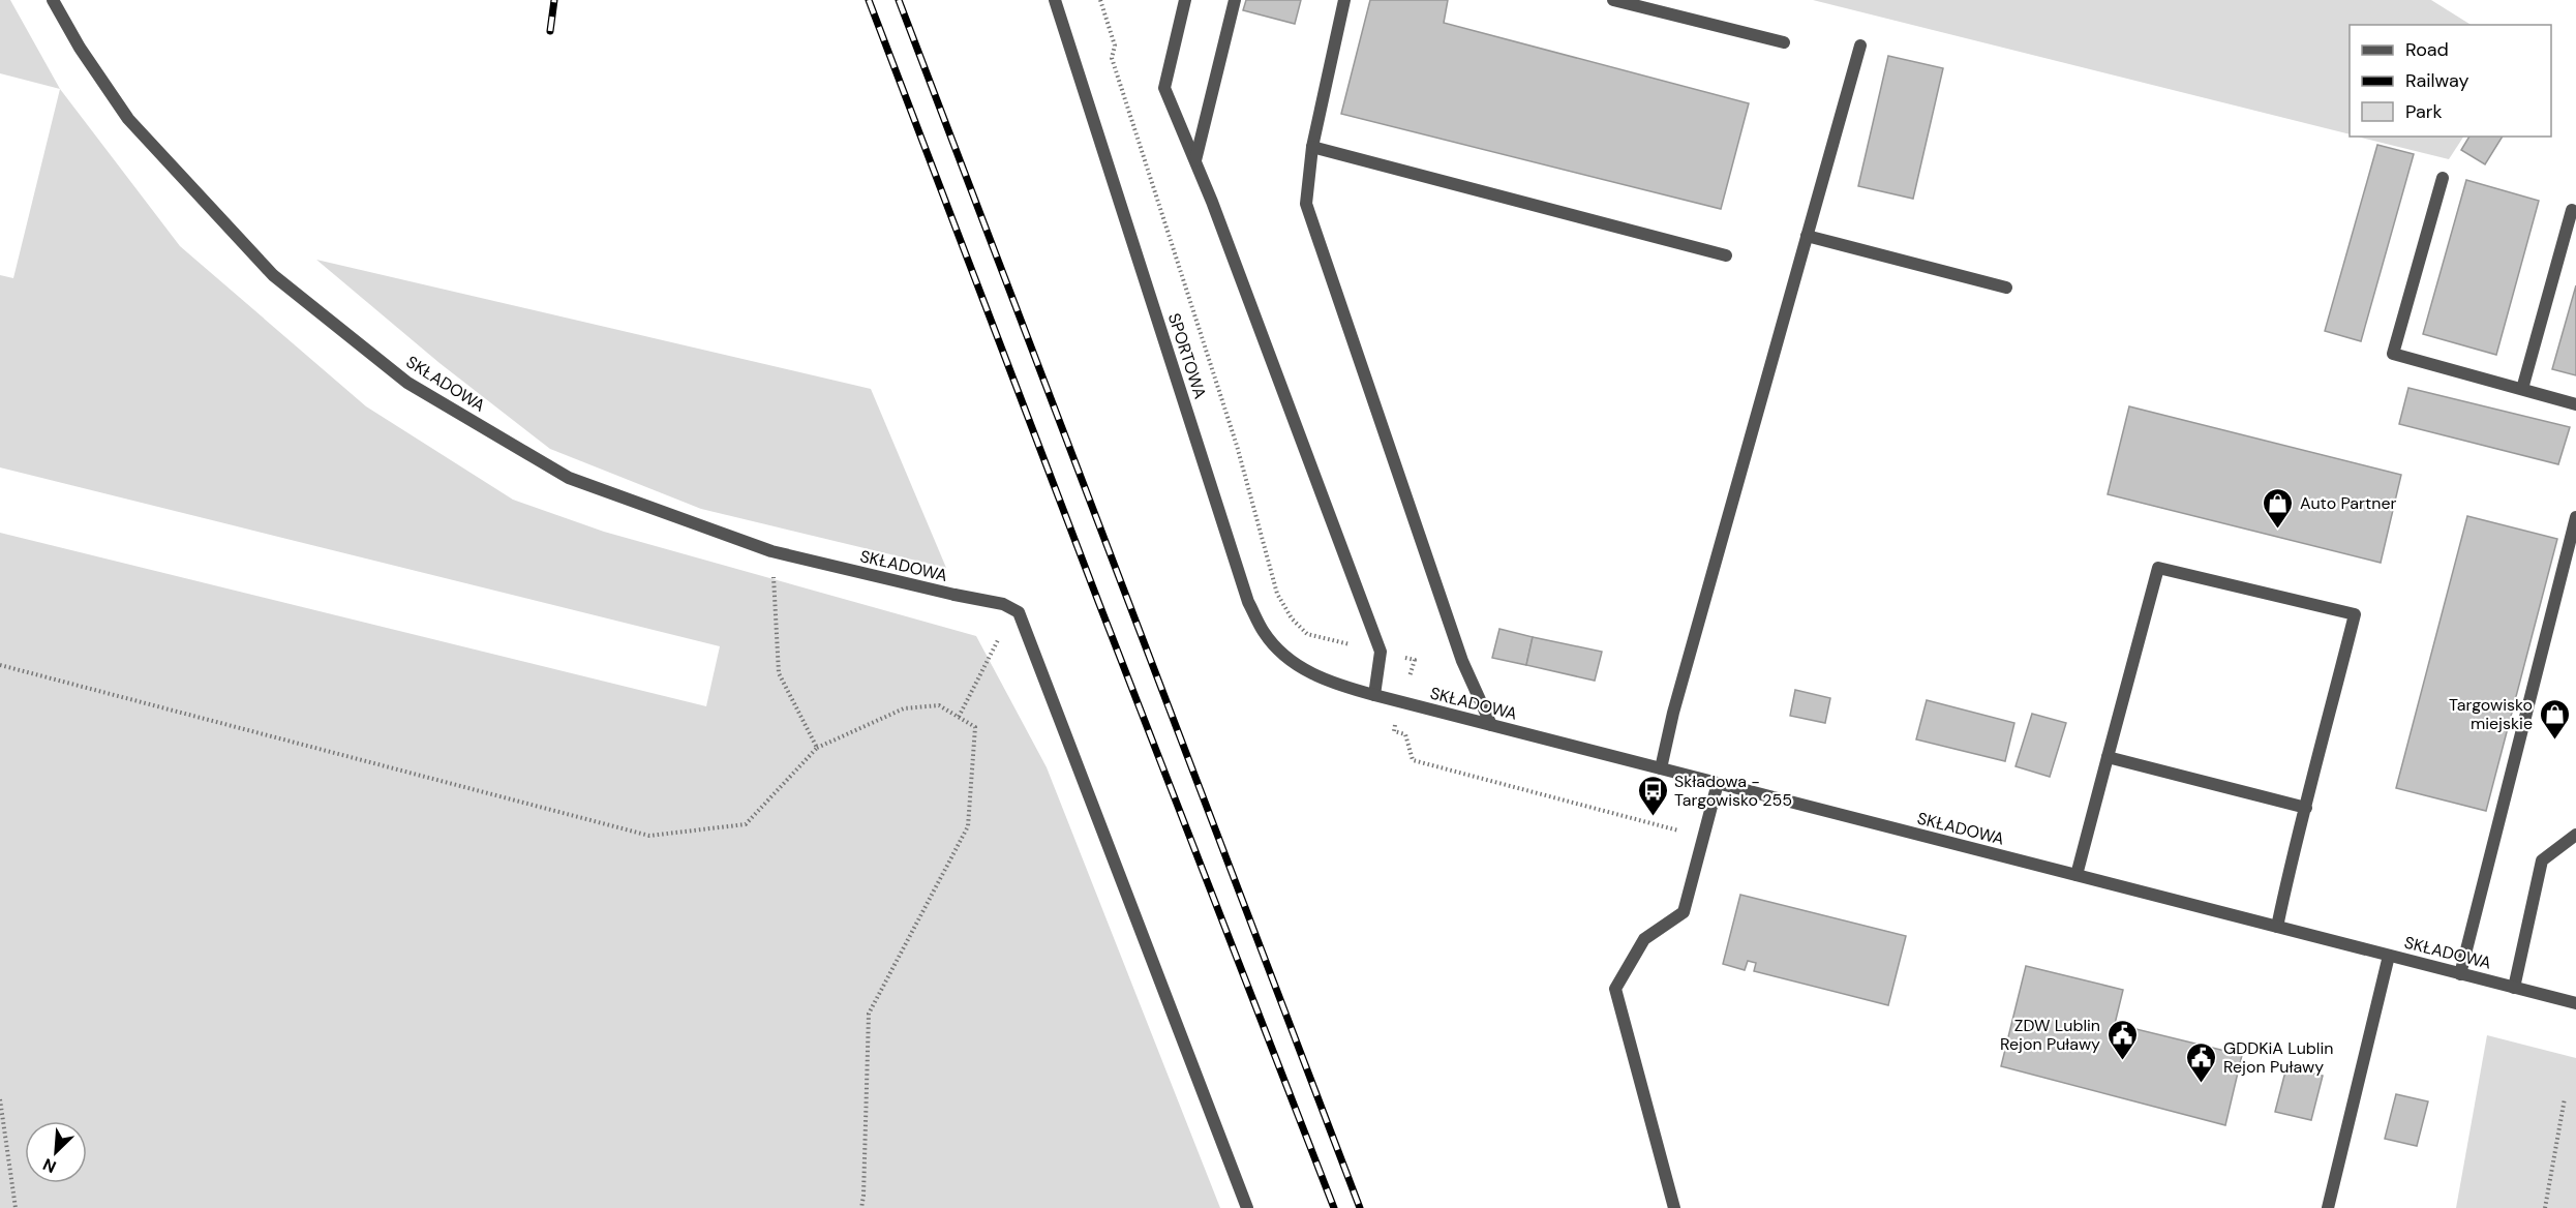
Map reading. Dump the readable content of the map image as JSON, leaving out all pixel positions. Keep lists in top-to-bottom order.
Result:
{
  "streets": {
    "street": ["SPORTOWA", "SKŁADOWA"]
  },
  "crossings": [
    ["SPORTOWA", "SKŁADOWA"]
  ],
  "places": {
    "shop": ["Auto Partner", "Targowisko miejskie"],
    "bus stop": ["Składowa - Targowisko 255"],
    "public building": ["ZDW Lublin Rejon Puławy", "GDDKiA Lublin Rejon Puławy"]
  },
  "legend": ["Road", "Railway", "Park"],
  "north": "bottom left"
}
